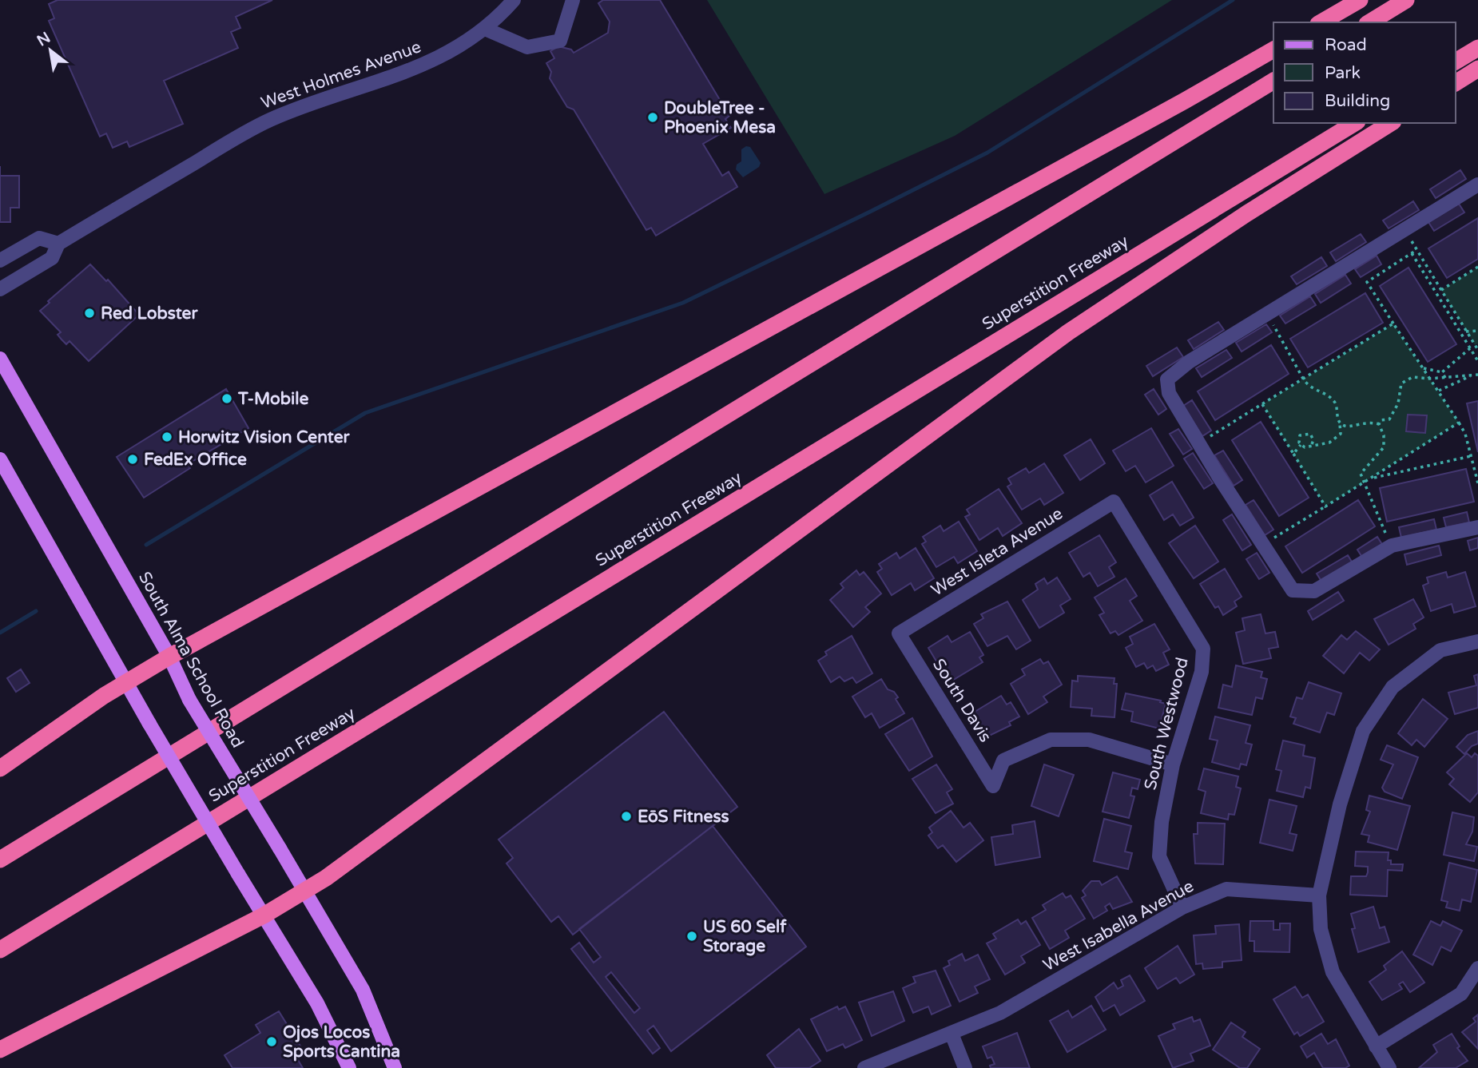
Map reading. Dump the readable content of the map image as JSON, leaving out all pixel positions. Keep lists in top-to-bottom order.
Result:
{
  "streets": {
    "highway": ["Superstition Freeway"],
    "main road": ["South Alma School Road"],
    "street": [
      "West Holmes Avenue",
      "West Isleta Avenue",
      "South Davis",
      "South Westwood",
      "West Isabella Avenue"
    ]
  },
  "crossings": [
    ["West Isleta Avenue", "South Davis"],
    ["West Isleta Avenue", "South Westwood"],
    ["South Davis", "South Westwood"],
    ["South Westwood", "West Isabella Avenue"]
  ],
  "places": [
    "DoubleTree - Phoenix Mesa",
    "Red Lobster",
    "T-Mobile",
    "Horwitz Vision Center",
    "FedEx Office",
    "EōS Fitness",
    "US 60 Self Storage",
    "Ojos Locos Sports Cantina"
  ],
  "legend": ["Road", "Park", "Building"],
  "north": "top left"
}
